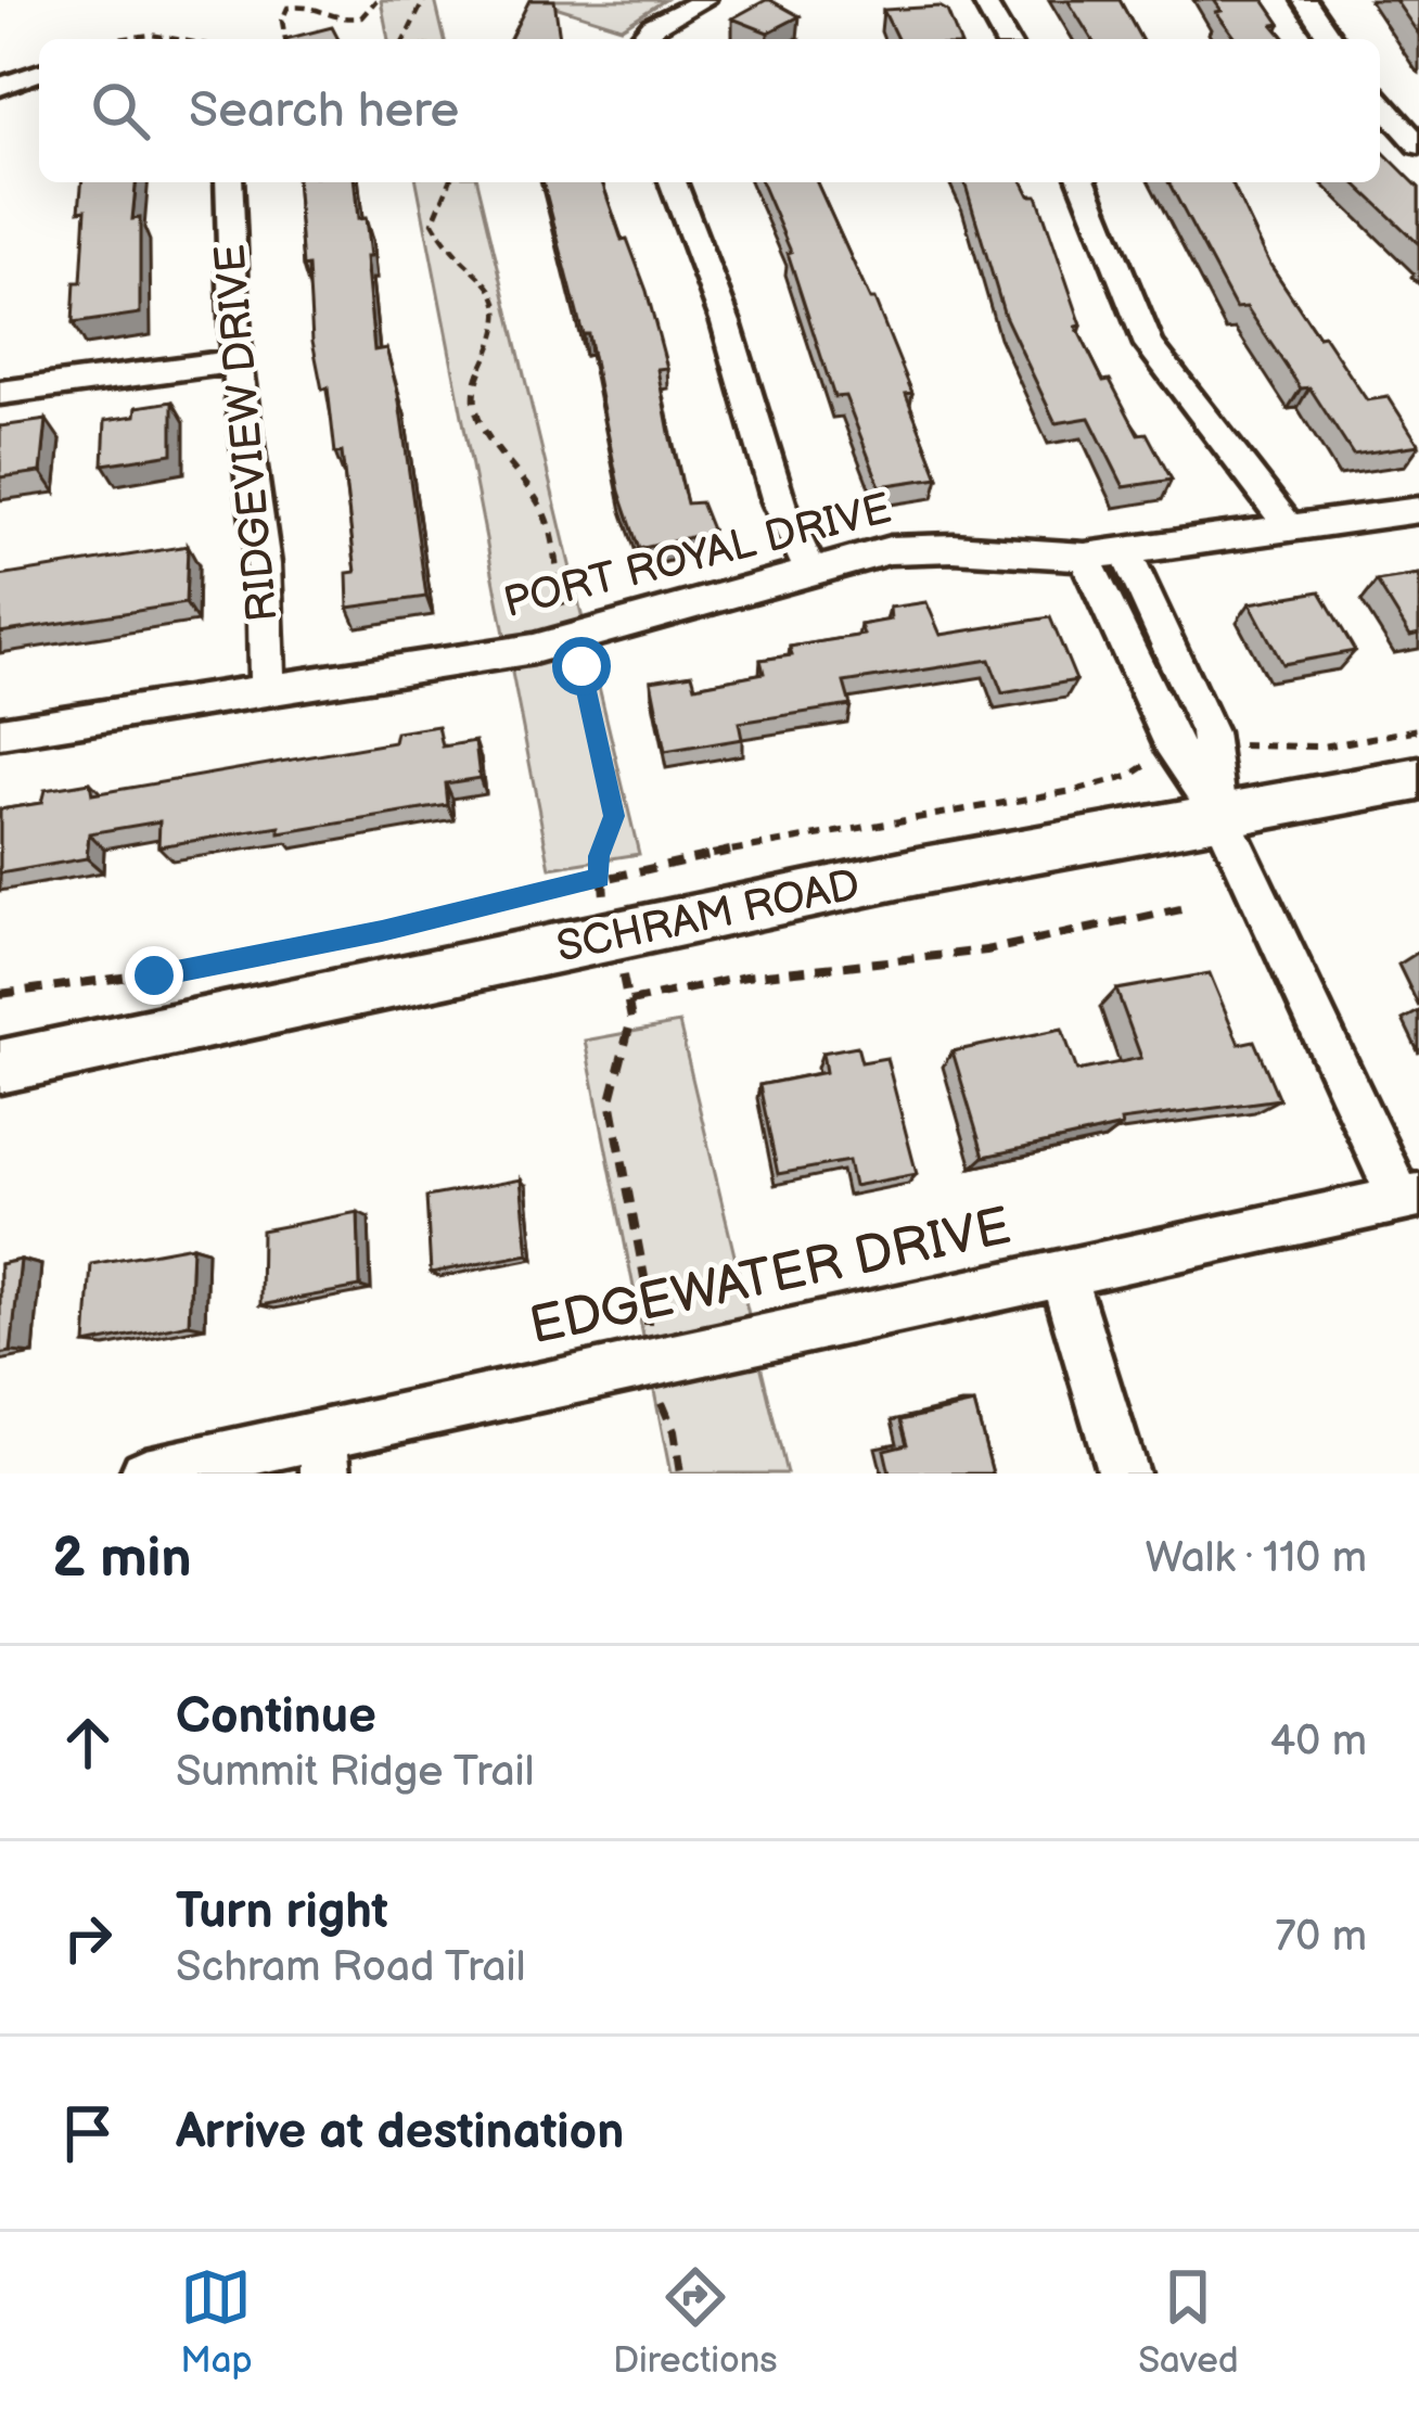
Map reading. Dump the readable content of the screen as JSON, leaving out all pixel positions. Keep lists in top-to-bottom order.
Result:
{
  "streets": {
    "main road": ["SCHRAM ROAD"],
    "street": ["RIDGEVIEW DRIVE", "PORT ROYAL DRIVE", "EDGEWATER DRIVE"]
  },
  "crossings": [
    ["RIDGEVIEW DRIVE", "PORT ROYAL DRIVE"]
  ],
  "page": {
    "search": "Search here",
    "heading": ["2 min", "Walk · 110 m"],
    "list": [
      ["Continue", "Summit Ridge Trail", "40 m"],
      ["Turn right", "Schram Road Trail", "70 m"],
      "Arrive at destination"
    ],
    "nav": ["Map", "Directions", "Saved"]
  }
}
